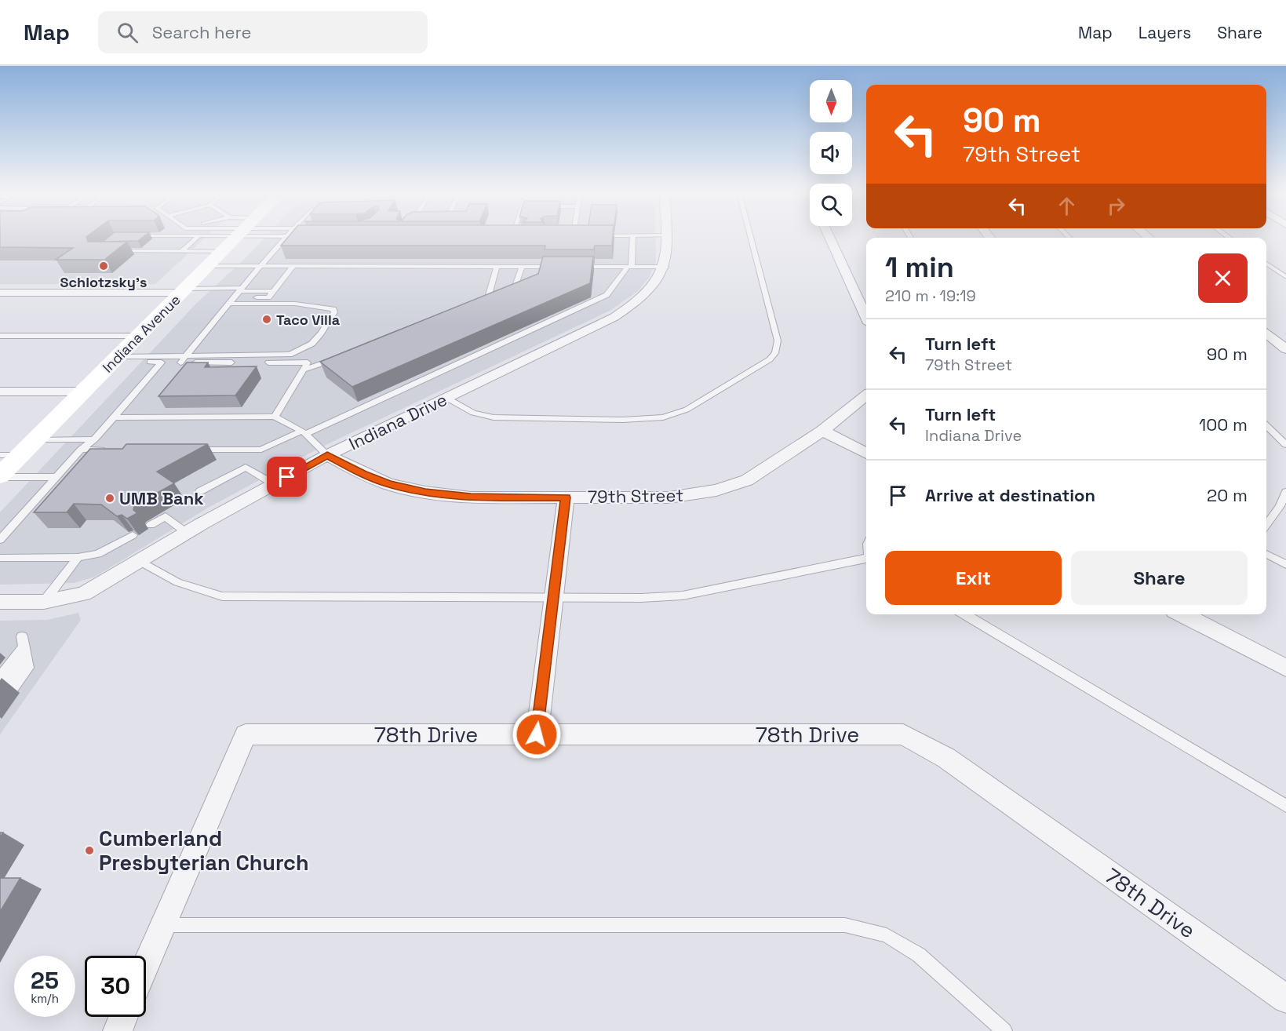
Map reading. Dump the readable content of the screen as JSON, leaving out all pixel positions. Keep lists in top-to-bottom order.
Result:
{
  "streets": {
    "main road": ["Indiana Avenue"],
    "street": ["Indiana Drive", "79th Street", "78th Drive"]
  },
  "crossings": [
    ["Indiana Drive", "79th Street"]
  ],
  "places": [
    "Schlotzsky's",
    "Taco Villa",
    "UMB Bank",
    "Cumberland Presbyterian Church"
  ],
  "north": "bottom",
  "page": {
    "header": "Map",
    "search": "Search here",
    "nav": ["Map", "Layers", "Share"],
    "turn": ["90 m", "79th Street"],
    "heading": ["1 min", "210 m · 19:19"],
    "list": [
      {
        "name": "Turn left",
        "note": "79th Street",
        "value": "90 m"
      },
      {
        "name": "Turn left",
        "note": "Indiana Drive",
        "value": "100 m"
      },
      {
        "name": "Arrive at destination",
        "value": "20 m"
      }
    ],
    "buttons": ["Exit", "Share"],
    "speed": "25 km/h",
    "limit": "30"
  }
}
